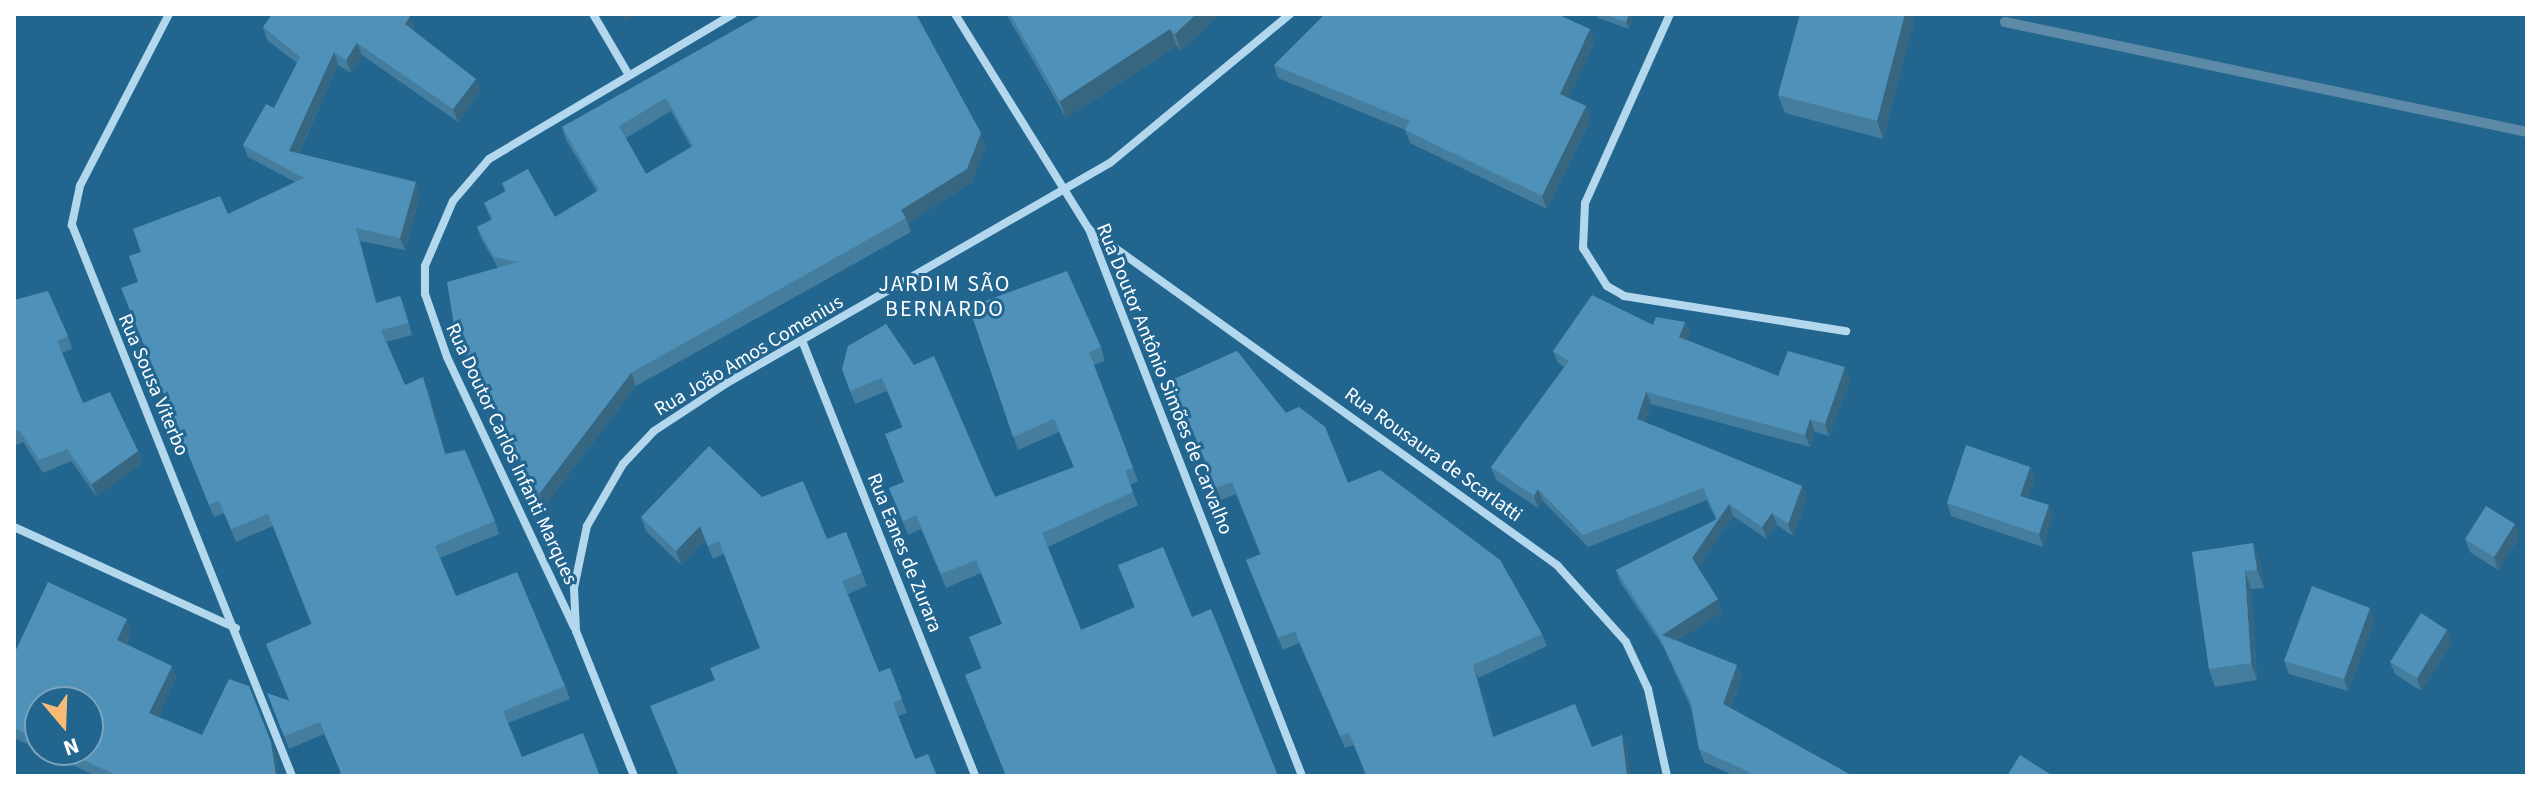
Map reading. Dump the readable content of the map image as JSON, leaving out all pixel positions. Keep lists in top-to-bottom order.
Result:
{
  "streets": {
    "street": [
      "Rua João Amos Comenius",
      "Rua Doutor Antônio Simões de Carvalho",
      "Rua Sousa Viterbo",
      "Rua Doutor Carlos Infanti Marques",
      "Rua Rousaura de Scarlatti",
      "Rua Eanes de Zurara"
    ]
  },
  "crossings": [
    ["Rua João Amos Comenius", "Rua Doutor Antônio Simões de Carvalho"],
    ["Rua João Amos Comenius", "Rua Doutor Carlos Infanti Marques"],
    ["Rua João Amos Comenius", "Rua Eanes de Zurara"],
    ["Rua Doutor Antônio Simões de Carvalho", "Rua Rousaura de Scarlatti"]
  ],
  "districts": ["JARDIM SÃO BERNARDO"],
  "north": "bottom"
}
